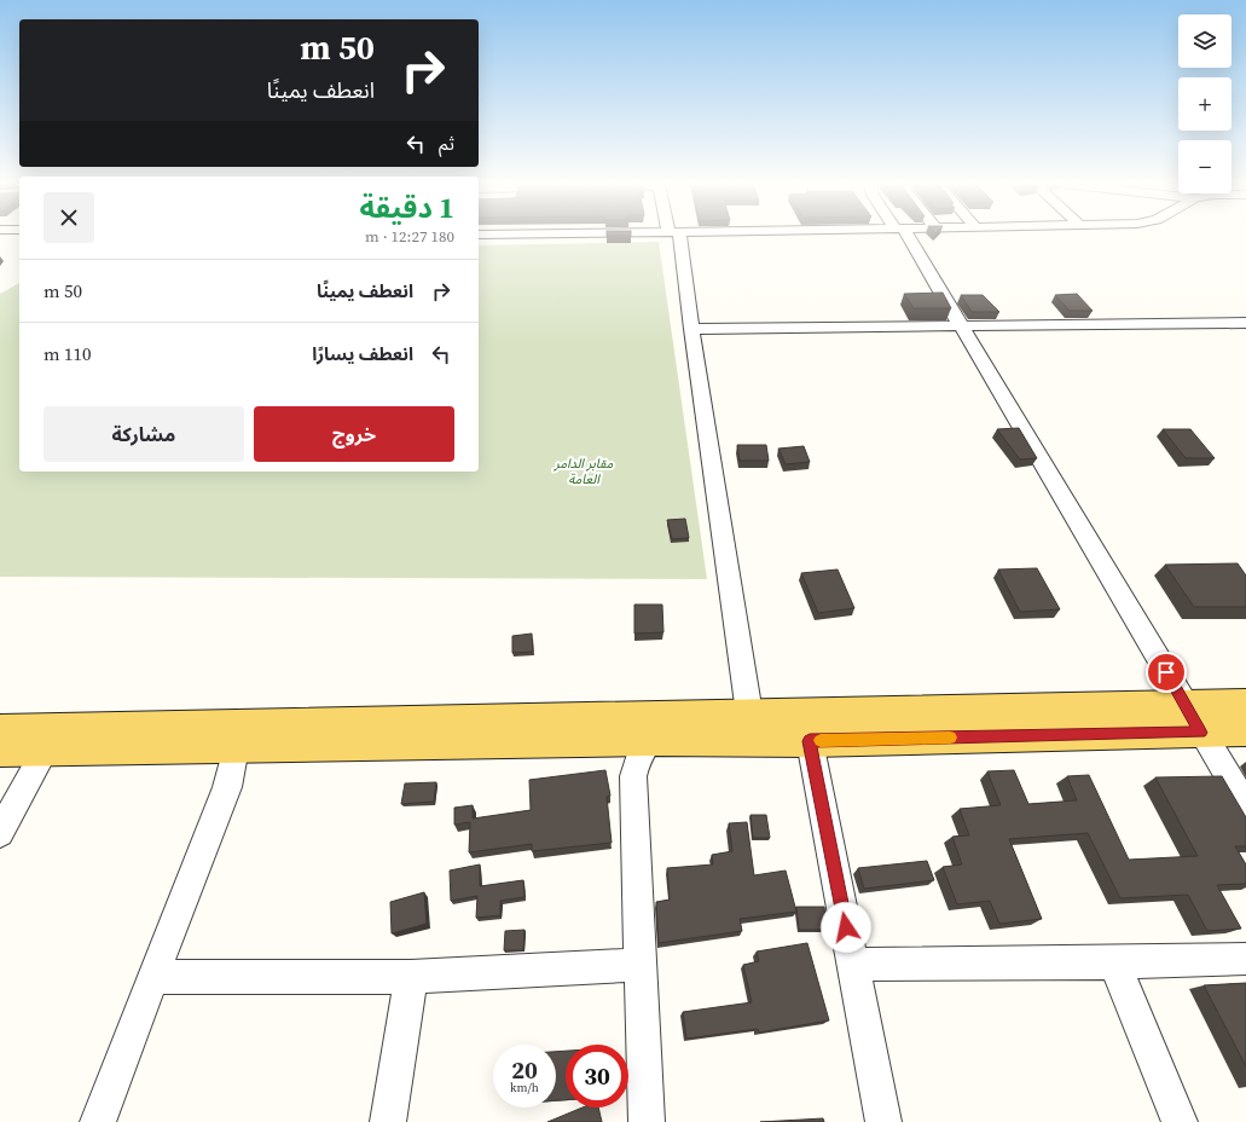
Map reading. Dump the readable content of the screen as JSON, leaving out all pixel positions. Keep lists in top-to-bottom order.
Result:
{
  "parks": ["مقابر الدامر العامة"],
  "page": {
    "map_buttons": ["+", "−"],
    "turn": ["50 m", "انعطف يمينًا"],
    "then": "ثم",
    "heading": ["1 دقيقة", "180 m · 12:27"],
    "list": [
      {
        "name": "انعطف يمينًا",
        "value": "50 m"
      },
      {
        "name": "انعطف يسارًا",
        "value": "110 m"
      }
    ],
    "buttons": ["خروج", "مشاركة"],
    "speed": "20 km/h",
    "limit": "30"
  }
}
